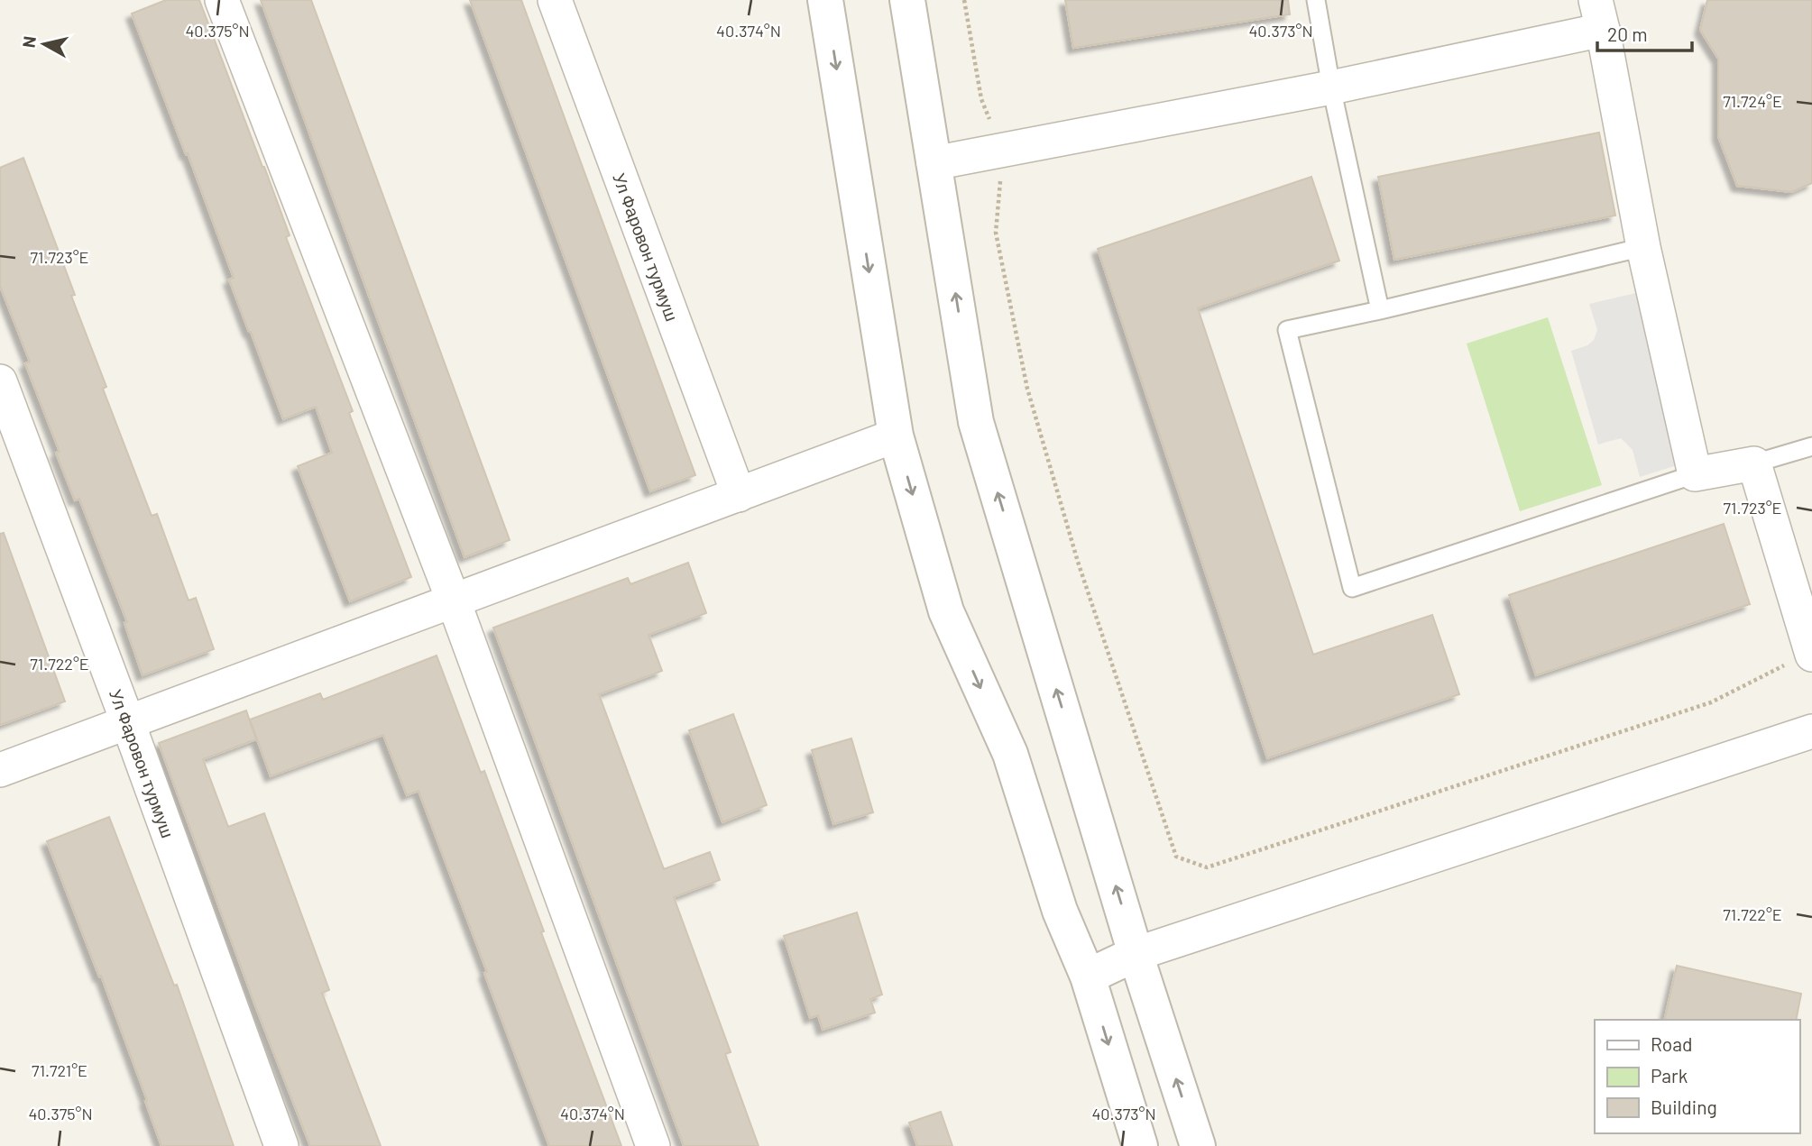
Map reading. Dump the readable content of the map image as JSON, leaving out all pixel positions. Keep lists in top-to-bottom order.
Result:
{
  "streets": {
    "street": ["Ул Фаровон турмуш"]
  },
  "legend": ["Road", "Park", "Building"],
  "scale_bar": "20 m",
  "north": "left",
  "coordinates": [
    "40.375°N",
    "40.374°N",
    "40.373°N",
    "71.724°E",
    "71.723°E",
    "71.722°E",
    "71.721°E"
  ]
}
